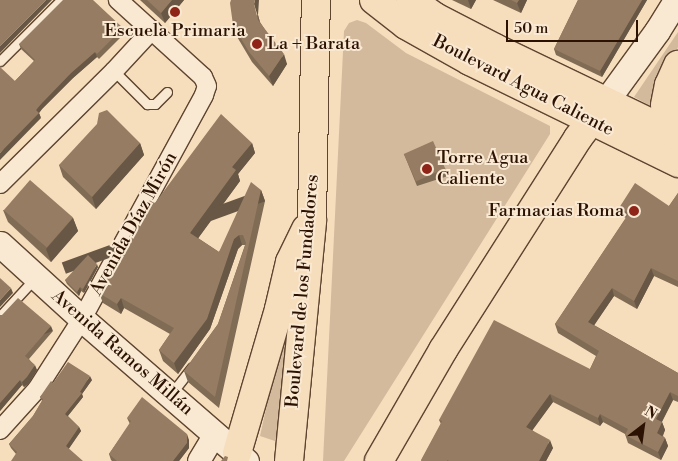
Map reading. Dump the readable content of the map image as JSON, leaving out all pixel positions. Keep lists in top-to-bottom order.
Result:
{
  "streets": {
    "main road": ["Boulevard Agua Caliente", "Boulevard de los Fundadores", "Avenida Ramos Millán"],
    "street": ["Avenida Díaz Mirón"]
  },
  "crossings": [
    ["Avenida Díaz Mirón", "Avenida Ramos Millán"]
  ],
  "places": [
    "Escuela Primaria",
    "La + Barata",
    "Torre Agua Caliente",
    "Farmacias Roma"
  ],
  "scale_bar": "50 m",
  "north": "top right"
}
